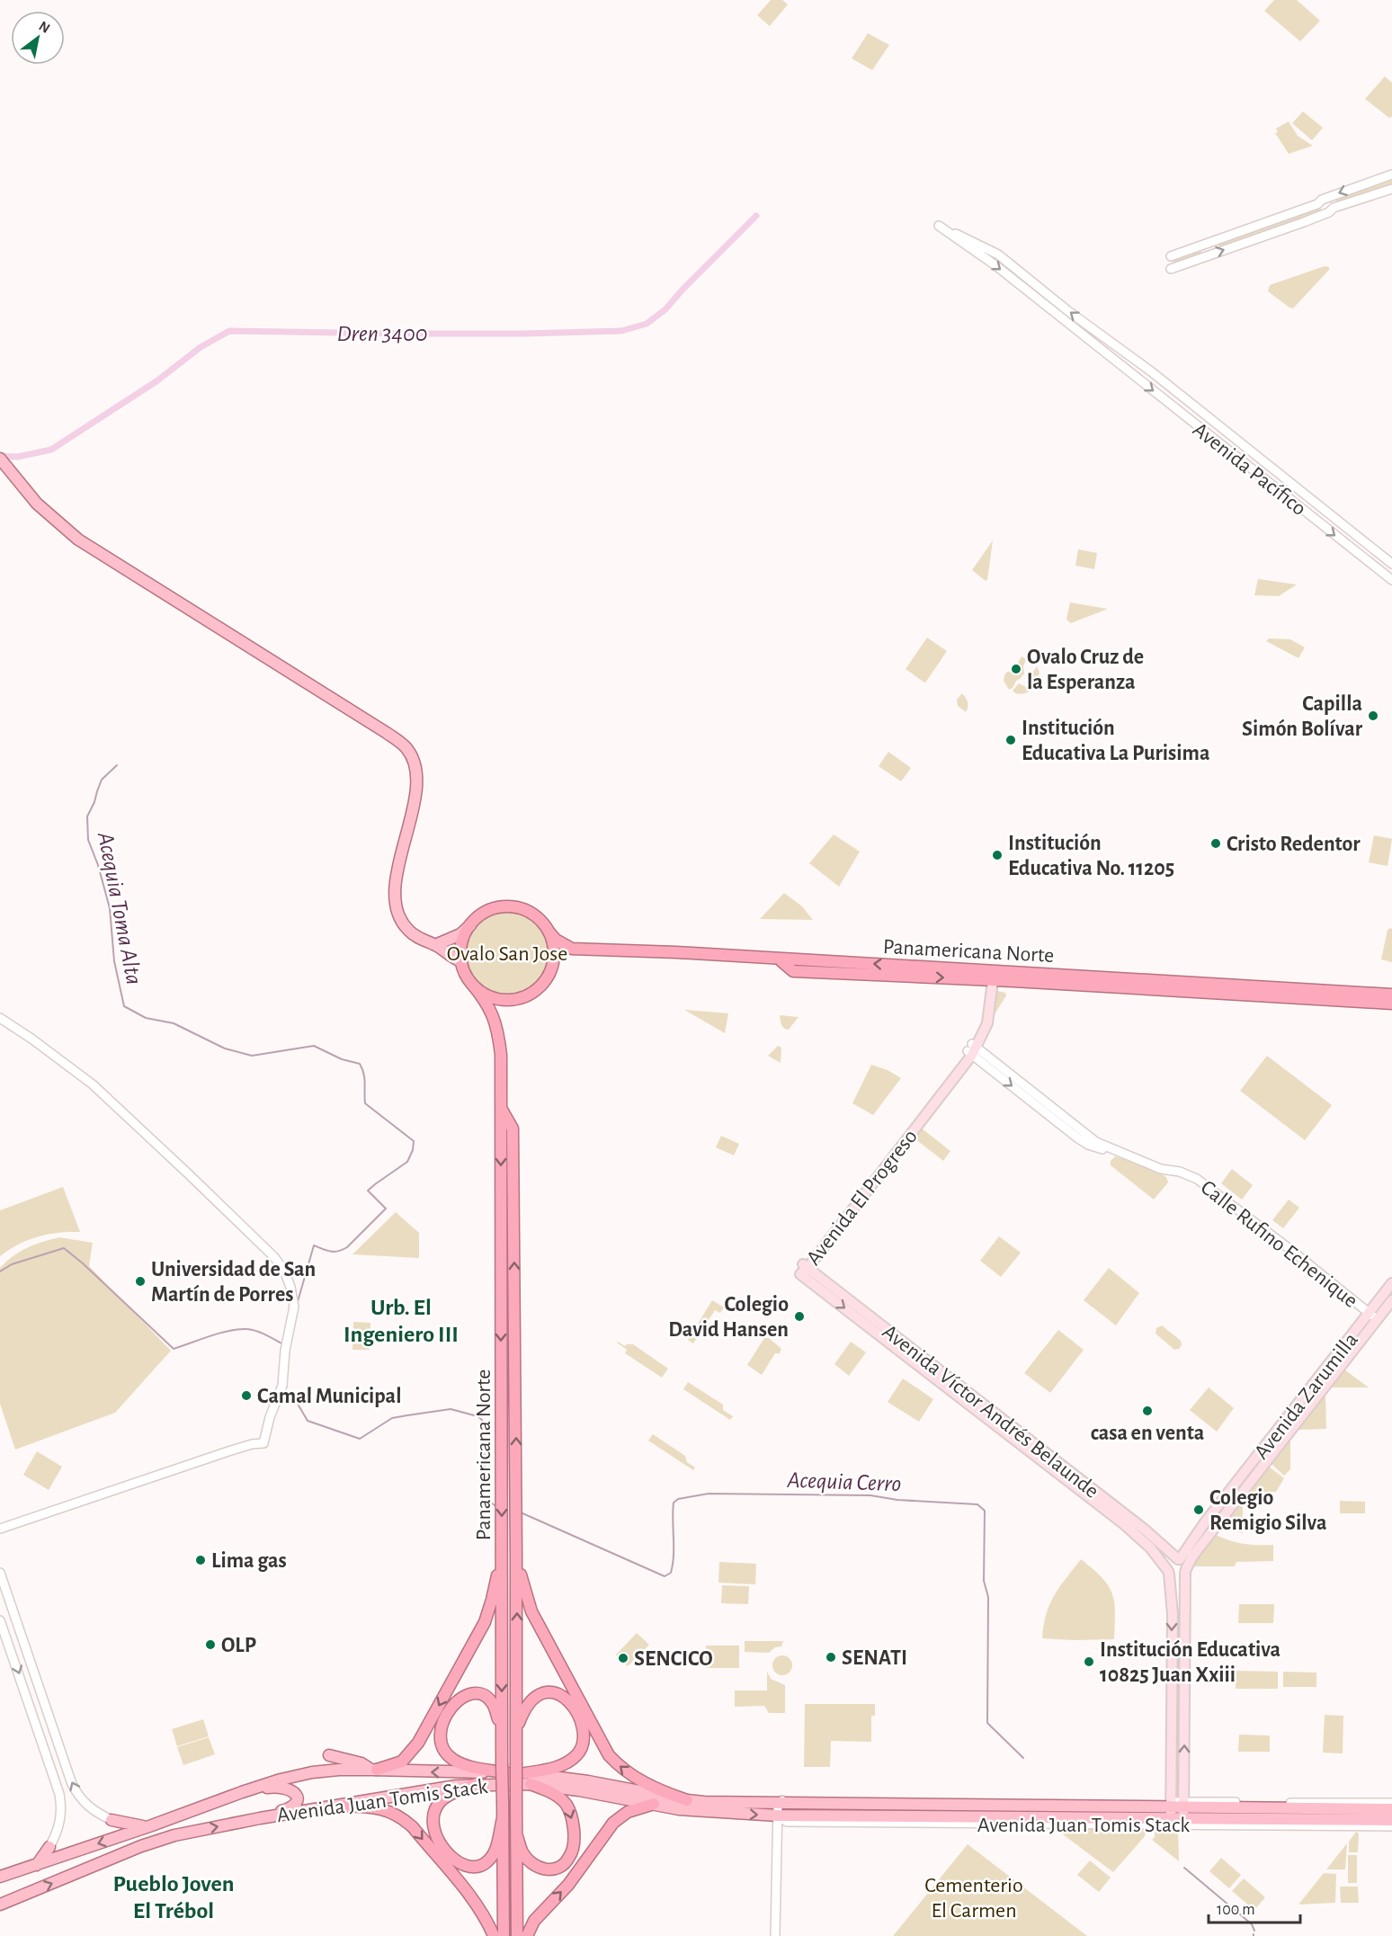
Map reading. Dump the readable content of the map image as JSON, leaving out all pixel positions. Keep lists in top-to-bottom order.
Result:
{
  "streets": {
    "highway": ["Panamericana Norte"],
    "main road": [
      "Avenida El Progreso",
      "Avenida Zarumilla",
      "Avenida Víctor Andrés Belaunde",
      "Avenida Juan Tomis Stack"
    ],
    "street": ["Avenida Pacífico", "Calle Rufino Echenique"]
  },
  "crossings": [
    ["Panamericana Norte", "Avenida El Progreso"],
    ["Panamericana Norte", "Avenida Juan Tomis Stack"],
    ["Avenida El Progreso", "Calle Rufino Echenique"],
    ["Avenida El Progreso", "Avenida Víctor Andrés Belaunde"],
    ["Calle Rufino Echenique", "Avenida Zarumilla"],
    ["Avenida Zarumilla", "Avenida Víctor Andrés Belaunde"]
  ],
  "districts": ["Urb. El Ingeniero III", "Pueblo Joven El Trébol"],
  "water": ["Dren 3400", "Acequia Toma Alta", "Acequia Cerro"],
  "parks": ["Ovalo San Jose", "Cementerio El Carmen"],
  "places": [
    "Ovalo Cruz de la Esperanza",
    "Capilla Simón Bolívar",
    "Institución Educativa La Purisima",
    "Cristo Redentor",
    "Institución Educativa No. 11205",
    "Universidad de San Martín de Porres",
    "Colegio David Hansen",
    "Camal Municipal",
    "casa en venta",
    "Colegio Remigio Silva",
    "Lima gas",
    "OLP",
    "SENATI",
    "SENCICO",
    "Institución Educativa 10825 Juan Xxiii"
  ],
  "scale_bar": "100 m",
  "north": "top right"
}
